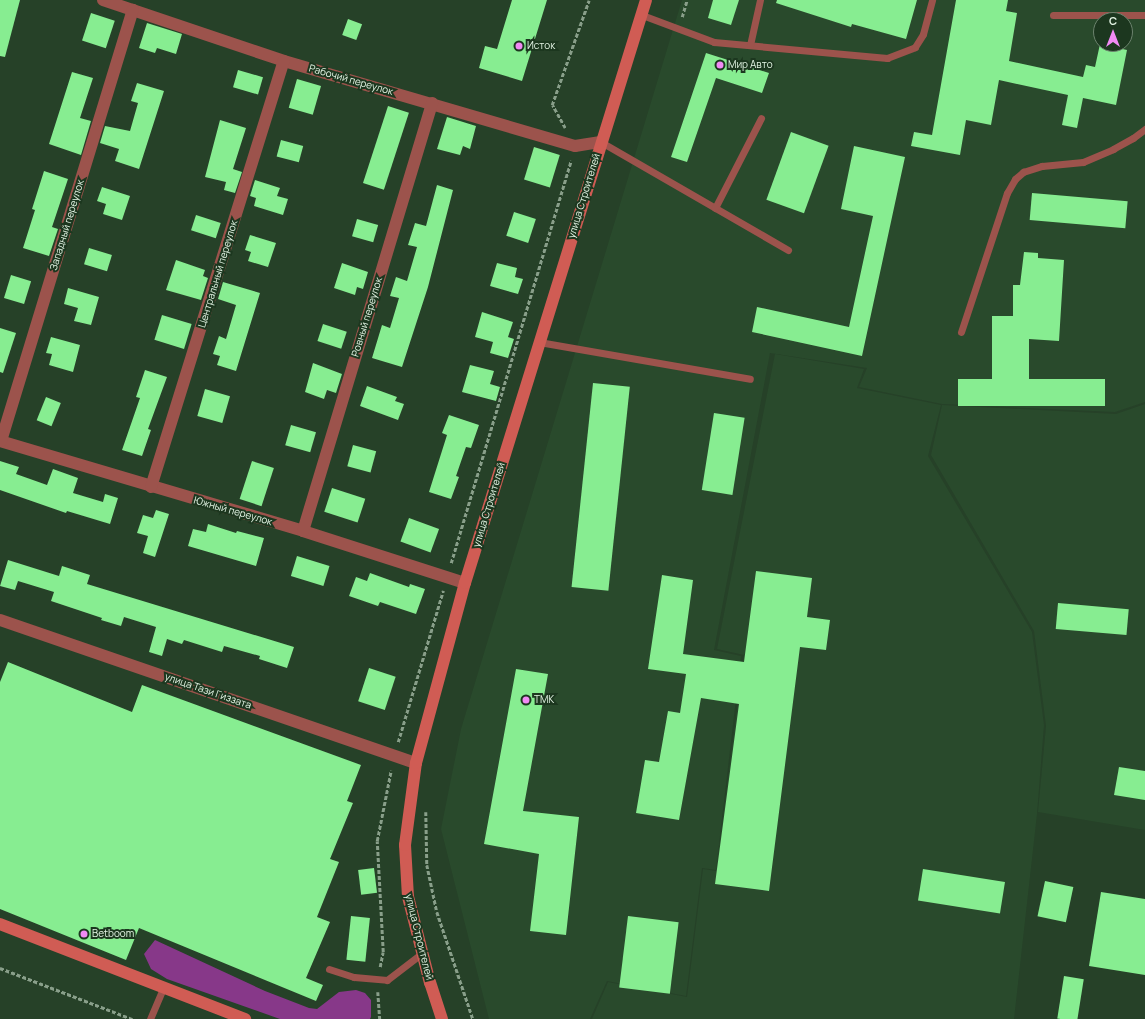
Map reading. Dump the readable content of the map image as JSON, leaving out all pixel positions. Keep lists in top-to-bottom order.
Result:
{
  "streets": {
    "street": [
      "Рабочий переулок",
      "улица Строителей",
      "Западный переулок",
      "Центральный переулок",
      "Ровный переулок",
      "Южный переулок",
      "улица Тази Гиззата"
    ]
  },
  "crossings": [
    ["Рабочий переулок", "улица Строителей"],
    ["Рабочий переулок", "Западный переулок"],
    ["Рабочий переулок", "Центральный переулок"],
    ["Рабочий переулок", "Ровный переулок"],
    ["улица Строителей", "Южный переулок"],
    ["улица Строителей", "улица Тази Гиззата"],
    ["Западный переулок", "Южный переулок"],
    ["Центральный переулок", "Южный переулок"],
    ["Ровный переулок", "Южный переулок"]
  ],
  "places": [
    "Исток",
    "Мир Авто",
    "ТМК",
    "Betboom"
  ],
  "north": "top"
}
